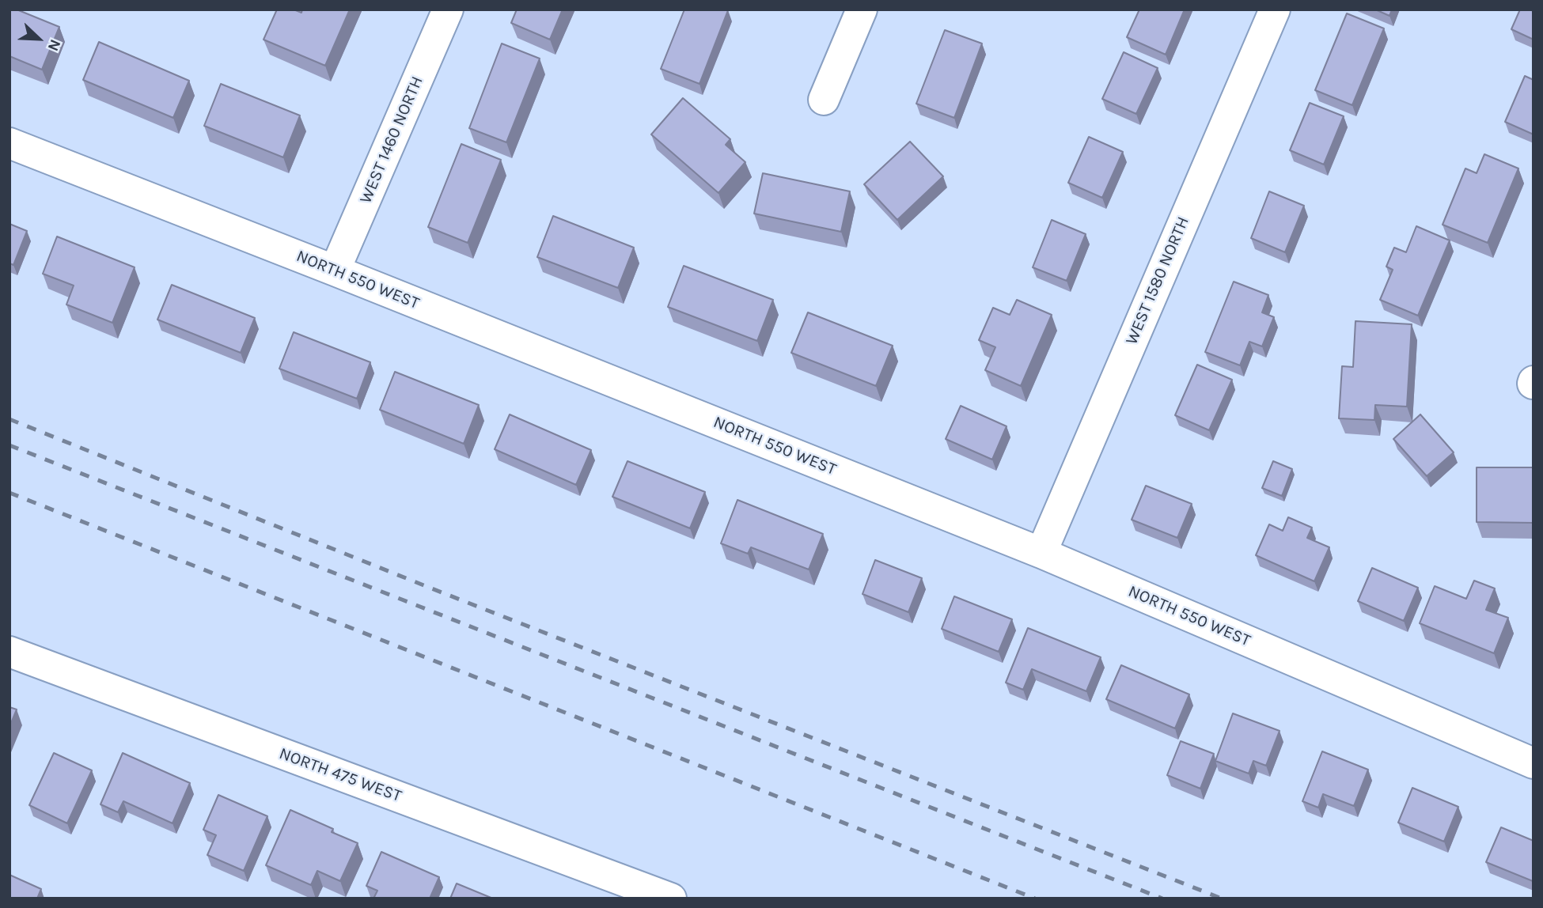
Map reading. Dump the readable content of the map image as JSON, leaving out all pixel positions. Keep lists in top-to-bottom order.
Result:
{
  "streets": {
    "street": [
      "WEST 1460 NORTH",
      "NORTH 550 WEST",
      "WEST 1580 NORTH",
      "NORTH 475 WEST"
    ]
  },
  "crossings": [
    ["WEST 1460 NORTH", "NORTH 550 WEST"],
    ["NORTH 550 WEST", "WEST 1580 NORTH"]
  ],
  "north": "bottom right"
}
